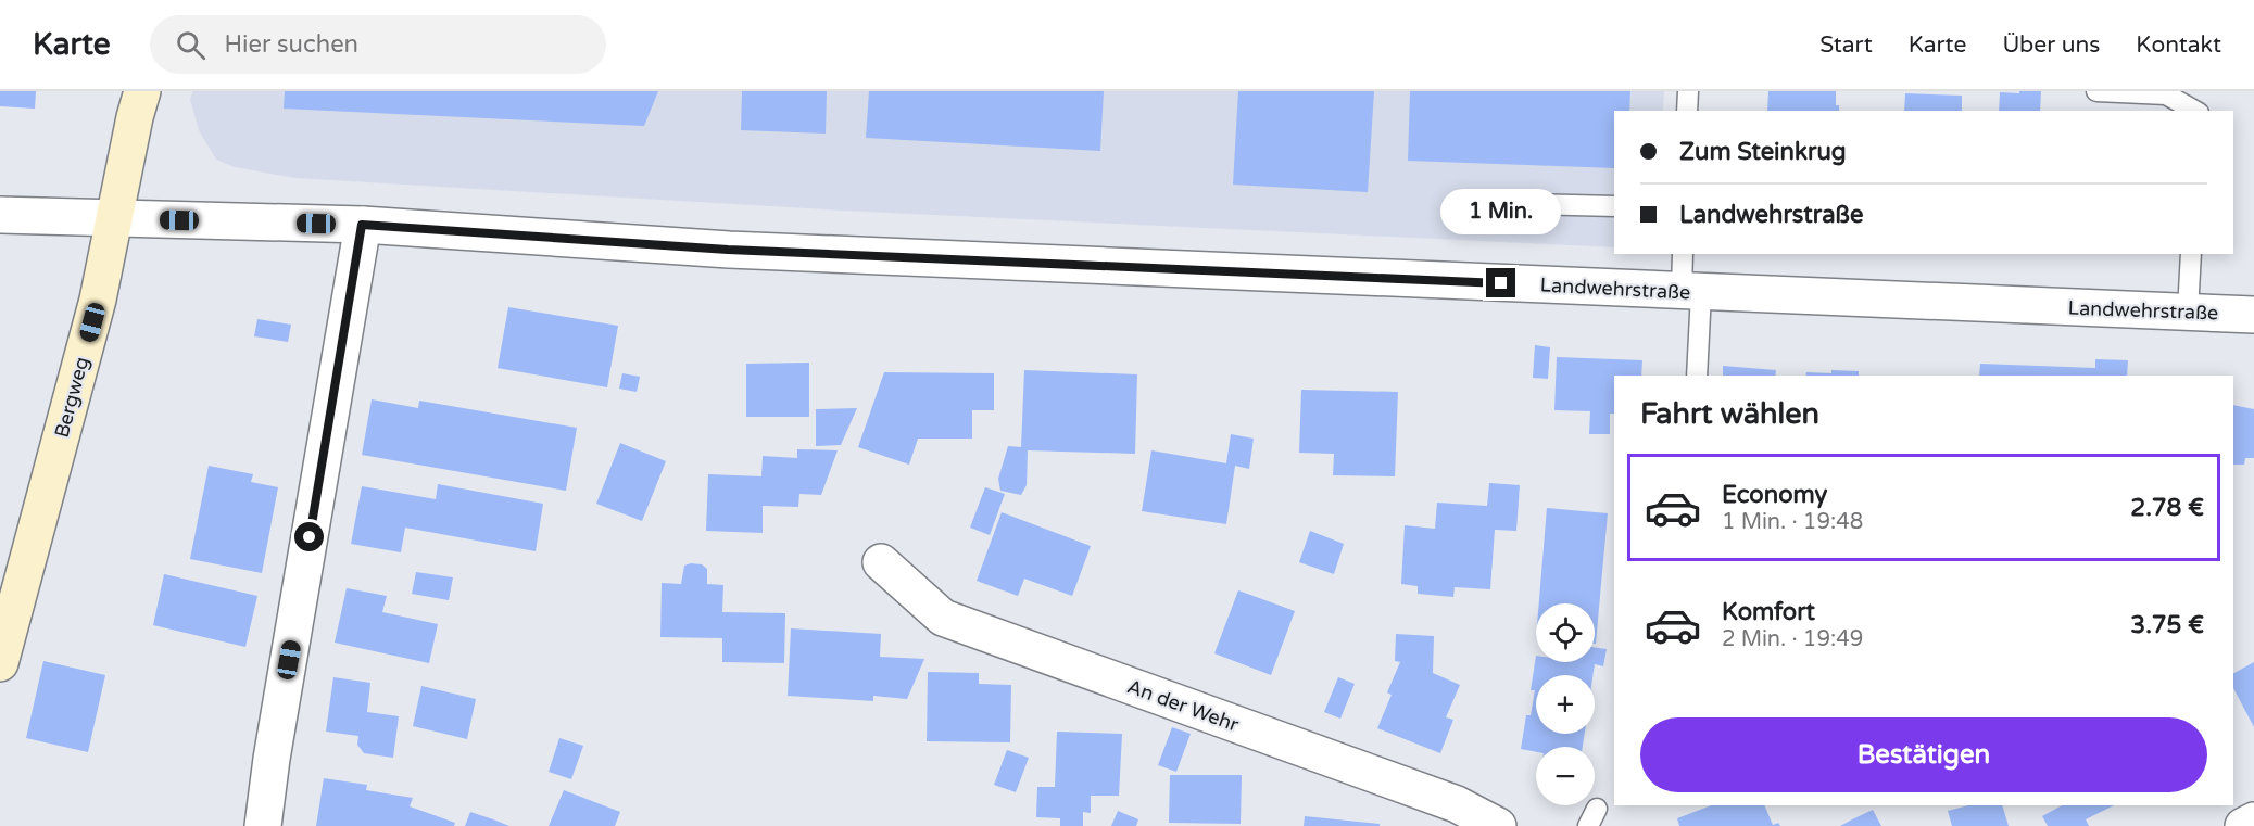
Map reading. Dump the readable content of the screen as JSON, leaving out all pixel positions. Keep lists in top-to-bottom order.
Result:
{
  "streets": {
    "main road": ["Bergweg"],
    "street": ["Landwehrstraße", "An der Wehr"]
  },
  "crossings": [
    ["Landwehrstraße", "Bergweg"]
  ],
  "page": {
    "header": "Karte",
    "search": "Hier suchen",
    "nav": [
      "Start",
      "Karte",
      "Über uns",
      "Kontakt"
    ],
    "banner": ["Zum Steinkrug", "Landwehrstraße"],
    "bubble": "1 Min.",
    "heading": "Fahrt wählen",
    "list": [
      {
        "name": "Economy",
        "note": "1 Min. · 19:48",
        "value": "2.78 €"
      },
      {
        "name": "Komfort",
        "note": "2 Min. · 19:49",
        "value": "3.75 €"
      }
    ],
    "map_buttons": ["+", "−"],
    "buttons": "Bestätigen"
  }
}
